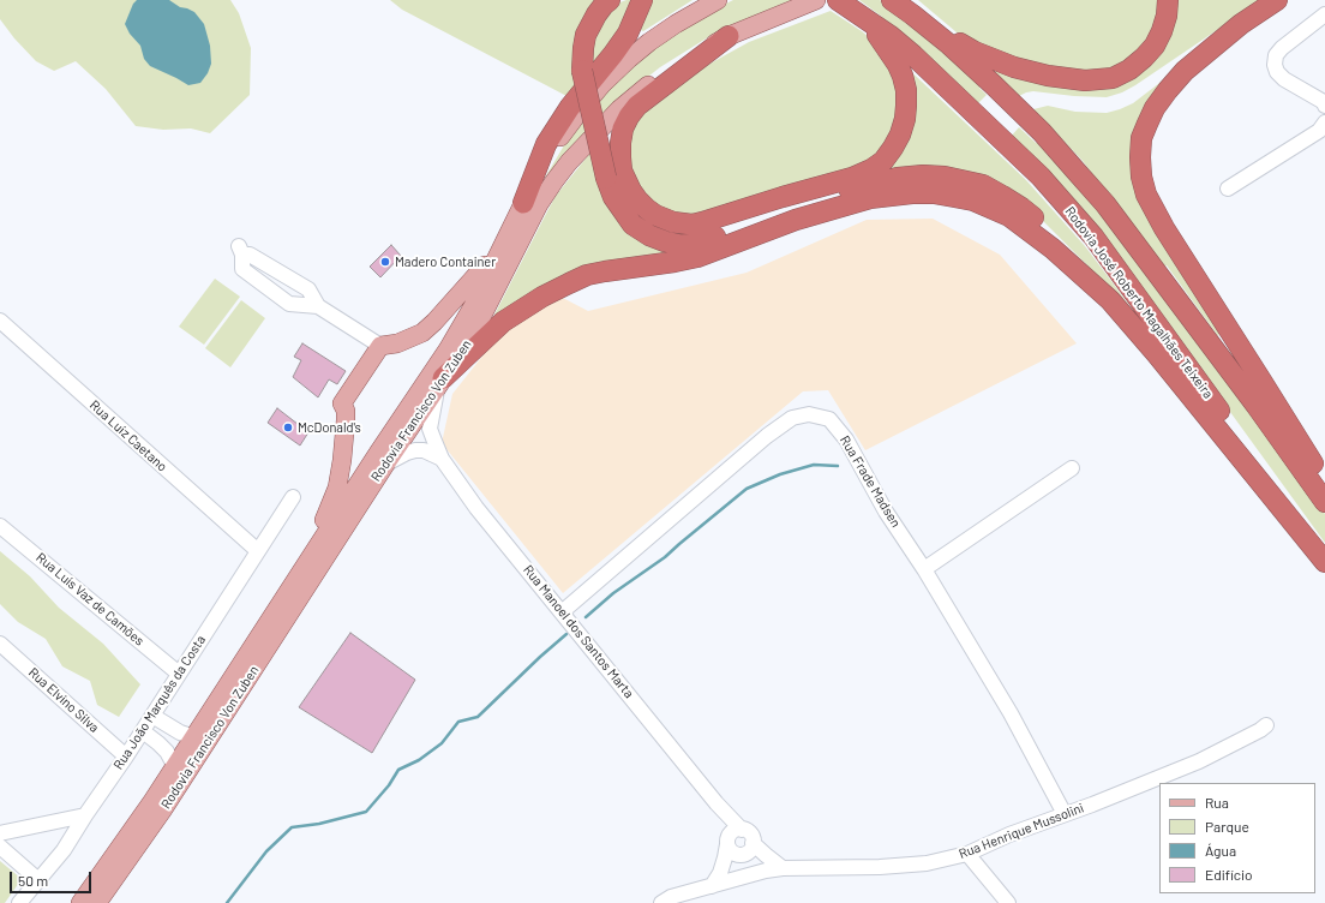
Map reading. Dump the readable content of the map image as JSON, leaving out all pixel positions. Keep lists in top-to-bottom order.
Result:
{
  "streets": {
    "highway": ["Rodovia José Roberto Magalhães Teixeira"],
    "main road": ["Rodovia Francisco Von Zuben"],
    "street": [
      "Rua Luiz Caetano",
      "Rua Frade Madsen",
      "Rua Luís Vaz de Camões",
      "Rua Manoel dos Santos Marta",
      "Rua Elvino Silva",
      "Rua João Marquês da Costa",
      "Rua Henrique Mussolini"
    ]
  },
  "crossings": [
    ["Rodovia Francisco Von Zuben", "Rua Manoel dos Santos Marta"],
    ["Rua Luiz Caetano", "Rua João Marquês da Costa"],
    ["Rua Frade Madsen", "Rua Manoel dos Santos Marta"],
    ["Rua Frade Madsen", "Rua Henrique Mussolini"],
    ["Rua Luís Vaz de Camões", "Rua João Marquês da Costa"],
    ["Rua Elvino Silva", "Rua João Marquês da Costa"]
  ],
  "places": ["Madero Container", "McDonald's"],
  "legend": [
    "Rua",
    "Parque",
    "Água",
    "Edifício"
  ],
  "scale_bar": "50 m"
}
